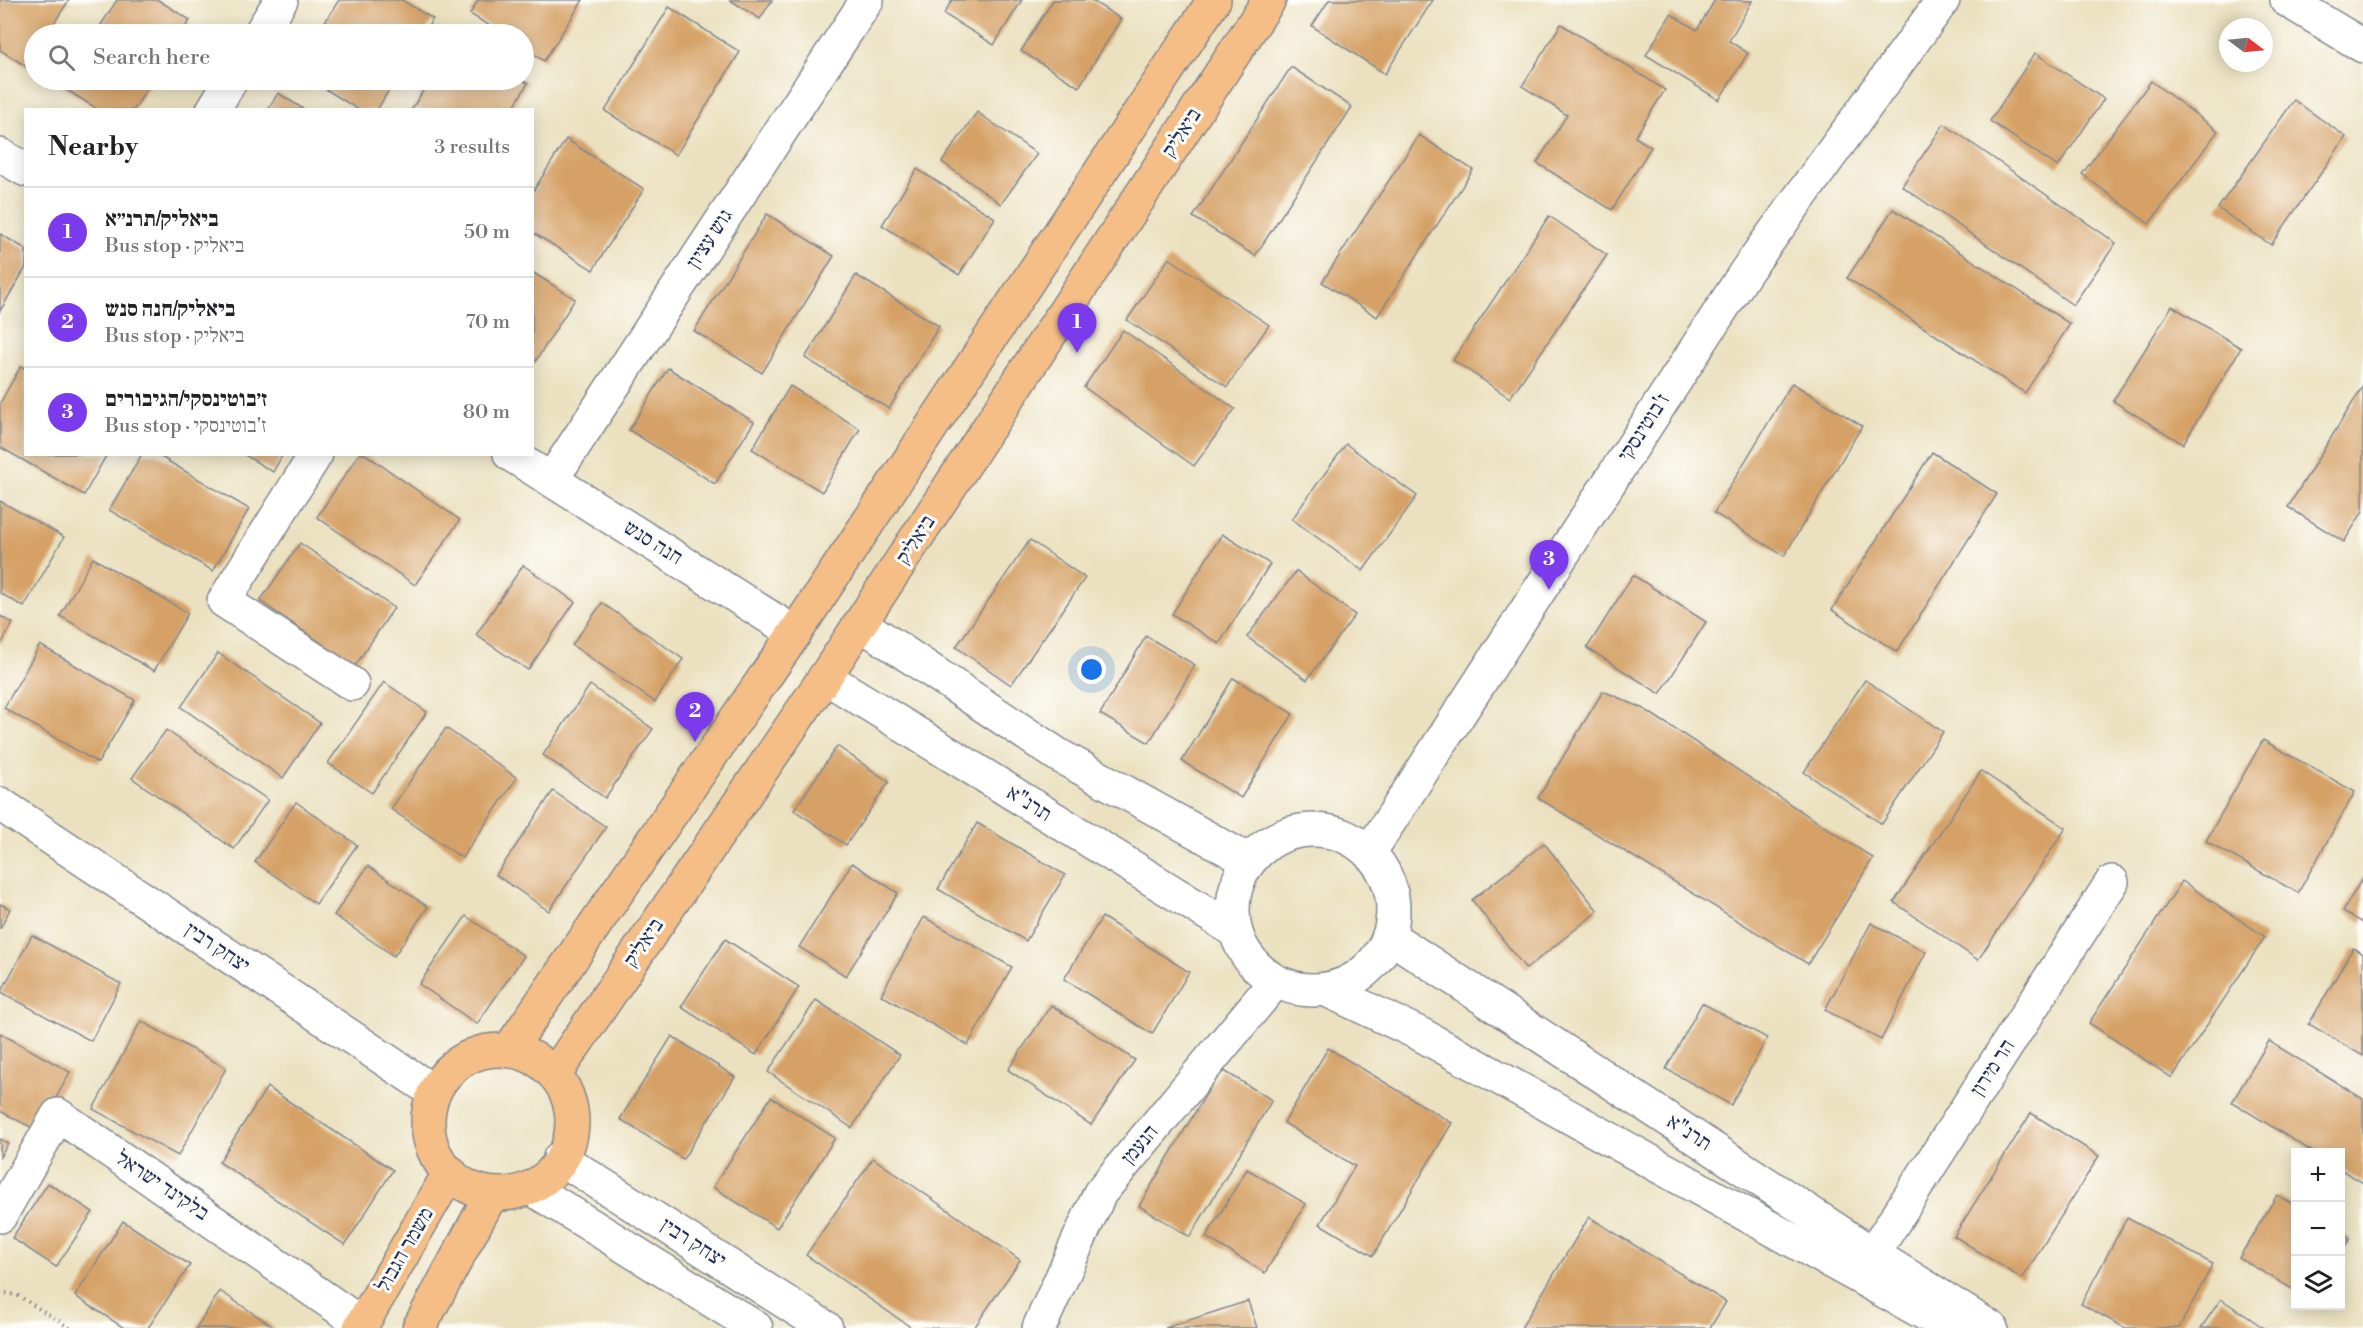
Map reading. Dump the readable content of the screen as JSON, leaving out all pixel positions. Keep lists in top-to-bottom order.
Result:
{
  "streets": {
    "main road": ["ביאליק", "משמר הגבול"],
    "street": [
      "גוש עציון",
      "ז'בוטינסקי",
      "חנה סנש",
      "תרנ\"א",
      "יצחק רבין",
      "הר מירון",
      "הנעמן",
      "בלקינד ישראל"
    ]
  },
  "crossings": [
    ["ביאליק", "תרנ\"א"],
    ["ביאליק", "יצחק רבין"],
    ["ביאליק", "משמר הגבול"],
    ["גוש עציון", "חנה סנש"],
    ["ז'בוטינסקי", "תרנ\"א"],
    ["ז'בוטינסקי", "הנעמן"],
    ["תרנ\"א", "הר מירון"],
    ["תרנ\"א", "הנעמן"],
    ["יצחק רבין", "משמר הגבול"],
    ["בלקינד ישראל", "משמר הגבול"]
  ],
  "north": "right",
  "page": {
    "search": "Search here",
    "heading": ["Nearby", "3 results"],
    "list": [
      {
        "mark": "1",
        "name": "ביאליק/תרנ״א",
        "note": "Bus stop · ביאליק",
        "value": "50 m"
      },
      {
        "mark": "2",
        "name": "ביאליק/חנה סנש",
        "note": "Bus stop · ביאליק",
        "value": "70 m"
      },
      {
        "mark": "3",
        "name": "ז׳בוטינסקי/הגיבורים",
        "note": "Bus stop · ז'בוטינסקי",
        "value": "80 m"
      }
    ],
    "pins": ["1", "3", "2"],
    "map_buttons": ["+", "−"]
  }
}
